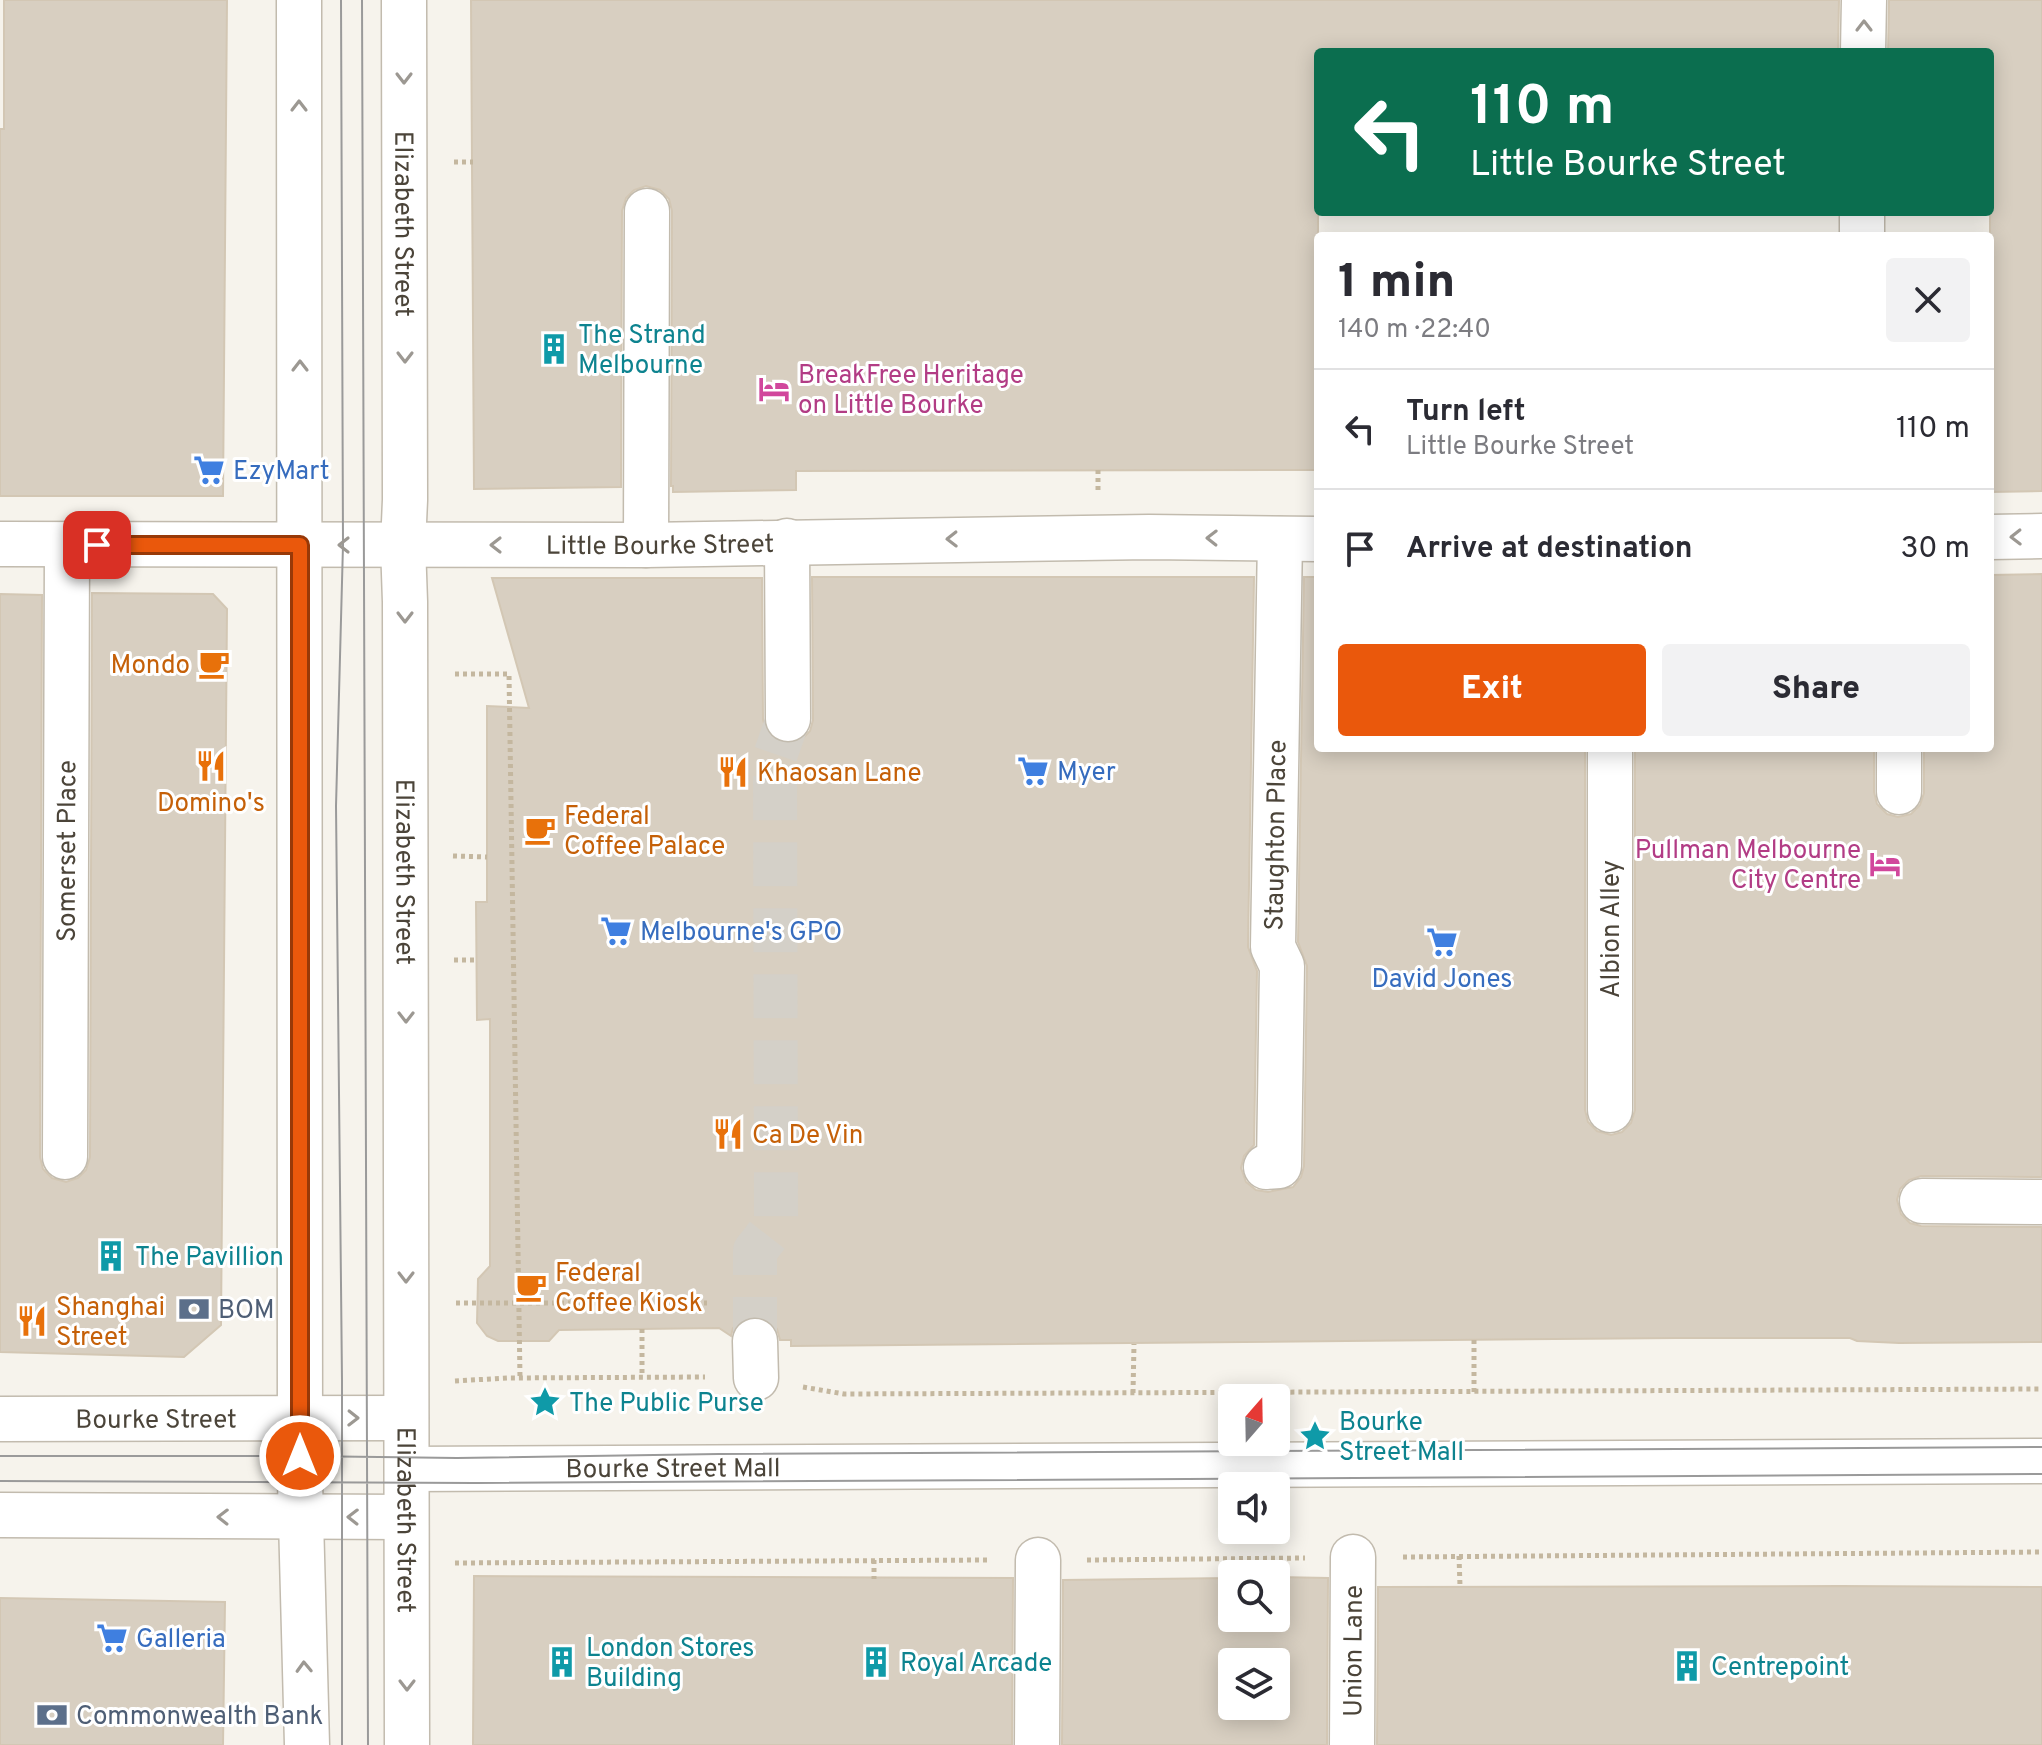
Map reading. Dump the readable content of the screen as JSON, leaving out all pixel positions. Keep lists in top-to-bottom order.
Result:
{
  "streets": {
    "street": [
      "Elizabeth Street",
      "Little Bourke Street",
      "Staughton Place",
      "Somerset Place",
      "Albion Alley",
      "Bourke Street",
      "Bourke Street Mall",
      "Union Lane"
    ]
  },
  "crossings": [
    ["Elizabeth Street", "Little Bourke Street"],
    ["Elizabeth Street", "Bourke Street"],
    ["Elizabeth Street", "Bourke Street Mall"],
    ["Little Bourke Street", "Staughton Place"],
    ["Little Bourke Street", "Somerset Place"]
  ],
  "one_way": ["Little Bourke Street"],
  "places": {
    "building": [
      "The Strand Melbourne",
      "The Pavillion",
      "London Stores Building",
      "Royal Arcade",
      "Centrepoint"
    ],
    "hotel": ["BreakFree Heritage on Little Bourke", "Pullman Melbourne City Centre"],
    "supermarket": [
      "EzyMart",
      "Myer",
      "Melbourne's GPO",
      "David Jones",
      "Galleria"
    ],
    "cafe": ["Mondo", "Federal Coffee Palace", "Federal Coffee Kiosk"],
    "restaurant": [
      "Domino's",
      "Khaosan Lane",
      "Ca De Vin",
      "Shanghai Street"
    ],
    "bank": ["BOM", "Commonwealth Bank"],
    "place": ["The Public Purse", "Bourke Street Mall"]
  },
  "north": "top",
  "page": {
    "turn": ["110 m", "Little Bourke Street"],
    "heading": ["1 min", "140 m · 22:40"],
    "list": [
      {
        "name": "Turn left",
        "note": "Little Bourke Street",
        "value": "110 m"
      },
      {
        "name": "Arrive at destination",
        "value": "30 m"
      }
    ],
    "buttons": ["Exit", "Share"]
  }
}
